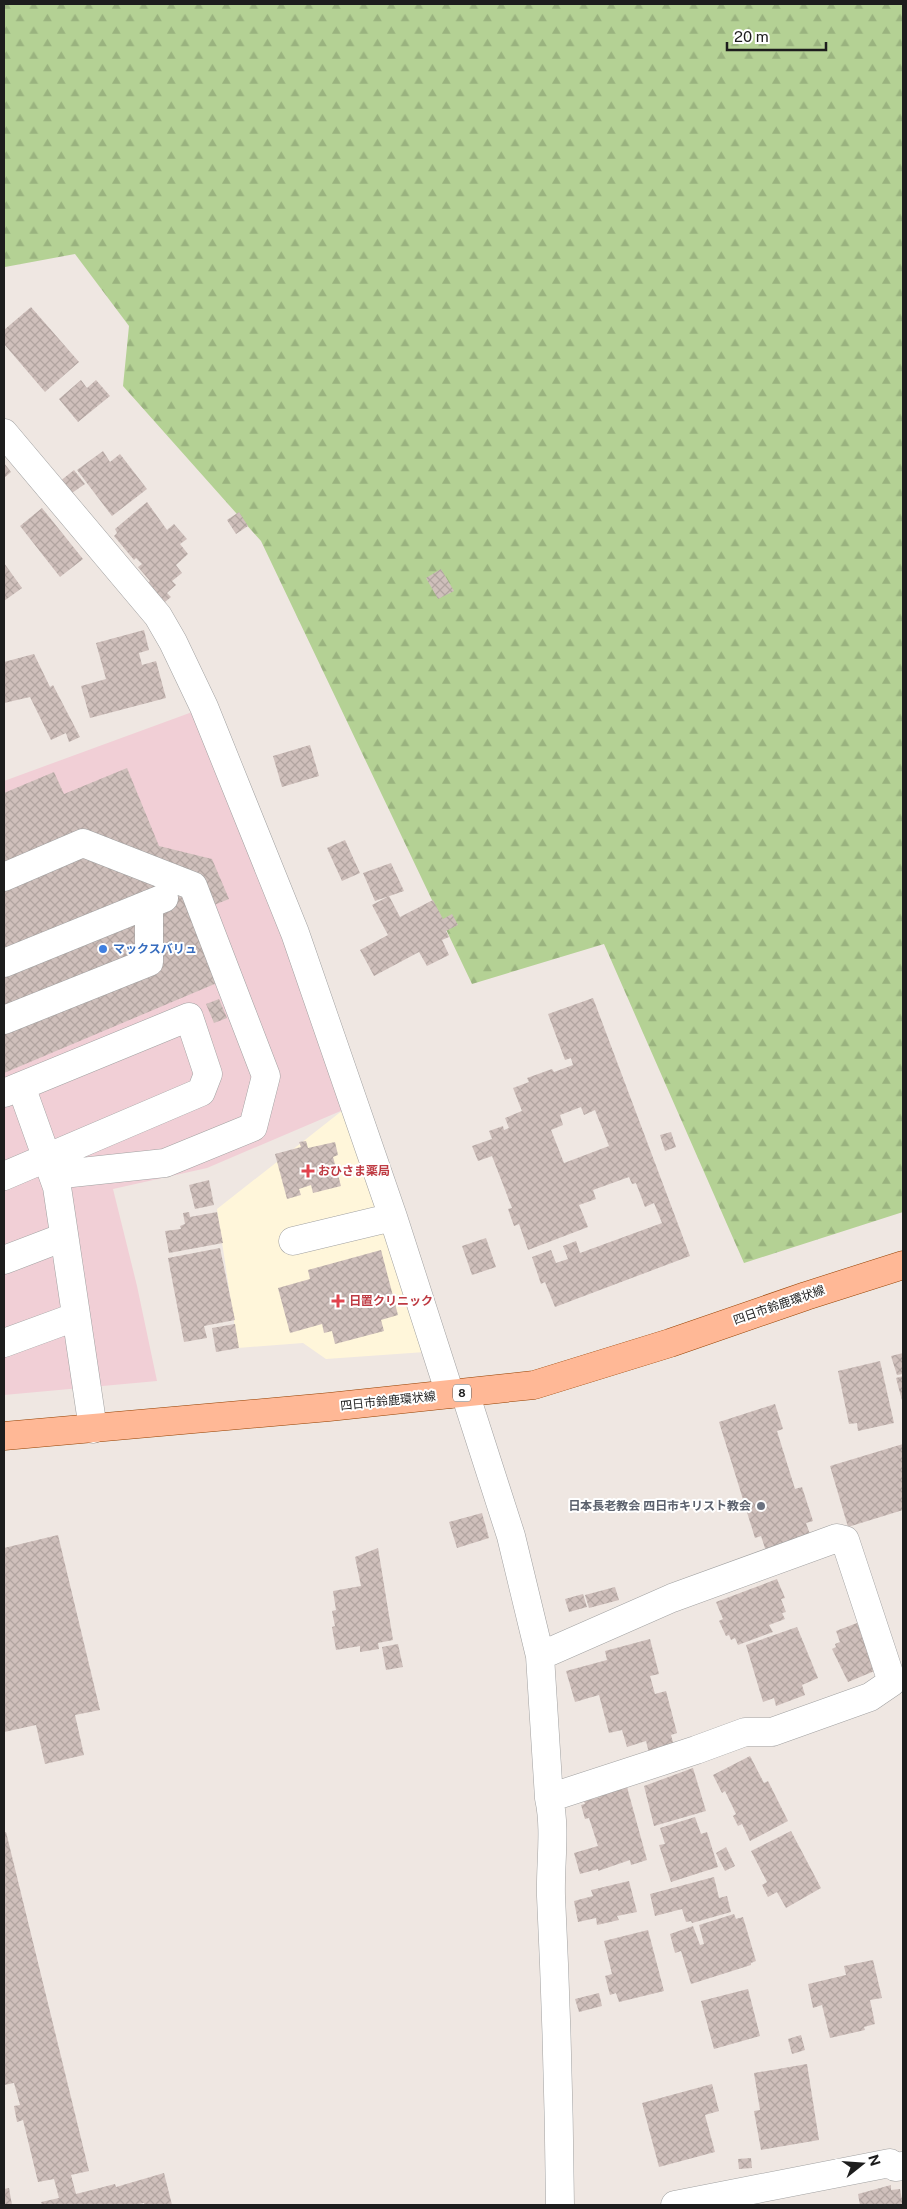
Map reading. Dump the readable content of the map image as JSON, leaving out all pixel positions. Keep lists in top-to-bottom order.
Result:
{
  "streets": {
    "main road": ["四日市鈴鹿環状線", "8"]
  },
  "places": {
    "other": ["マックスバリュ", "日本長老教会 四日市キリスト教会"],
    "health": ["おひさま薬局", "日置クリニック"]
  },
  "scale_bar": "20 m",
  "north": "right"
}
